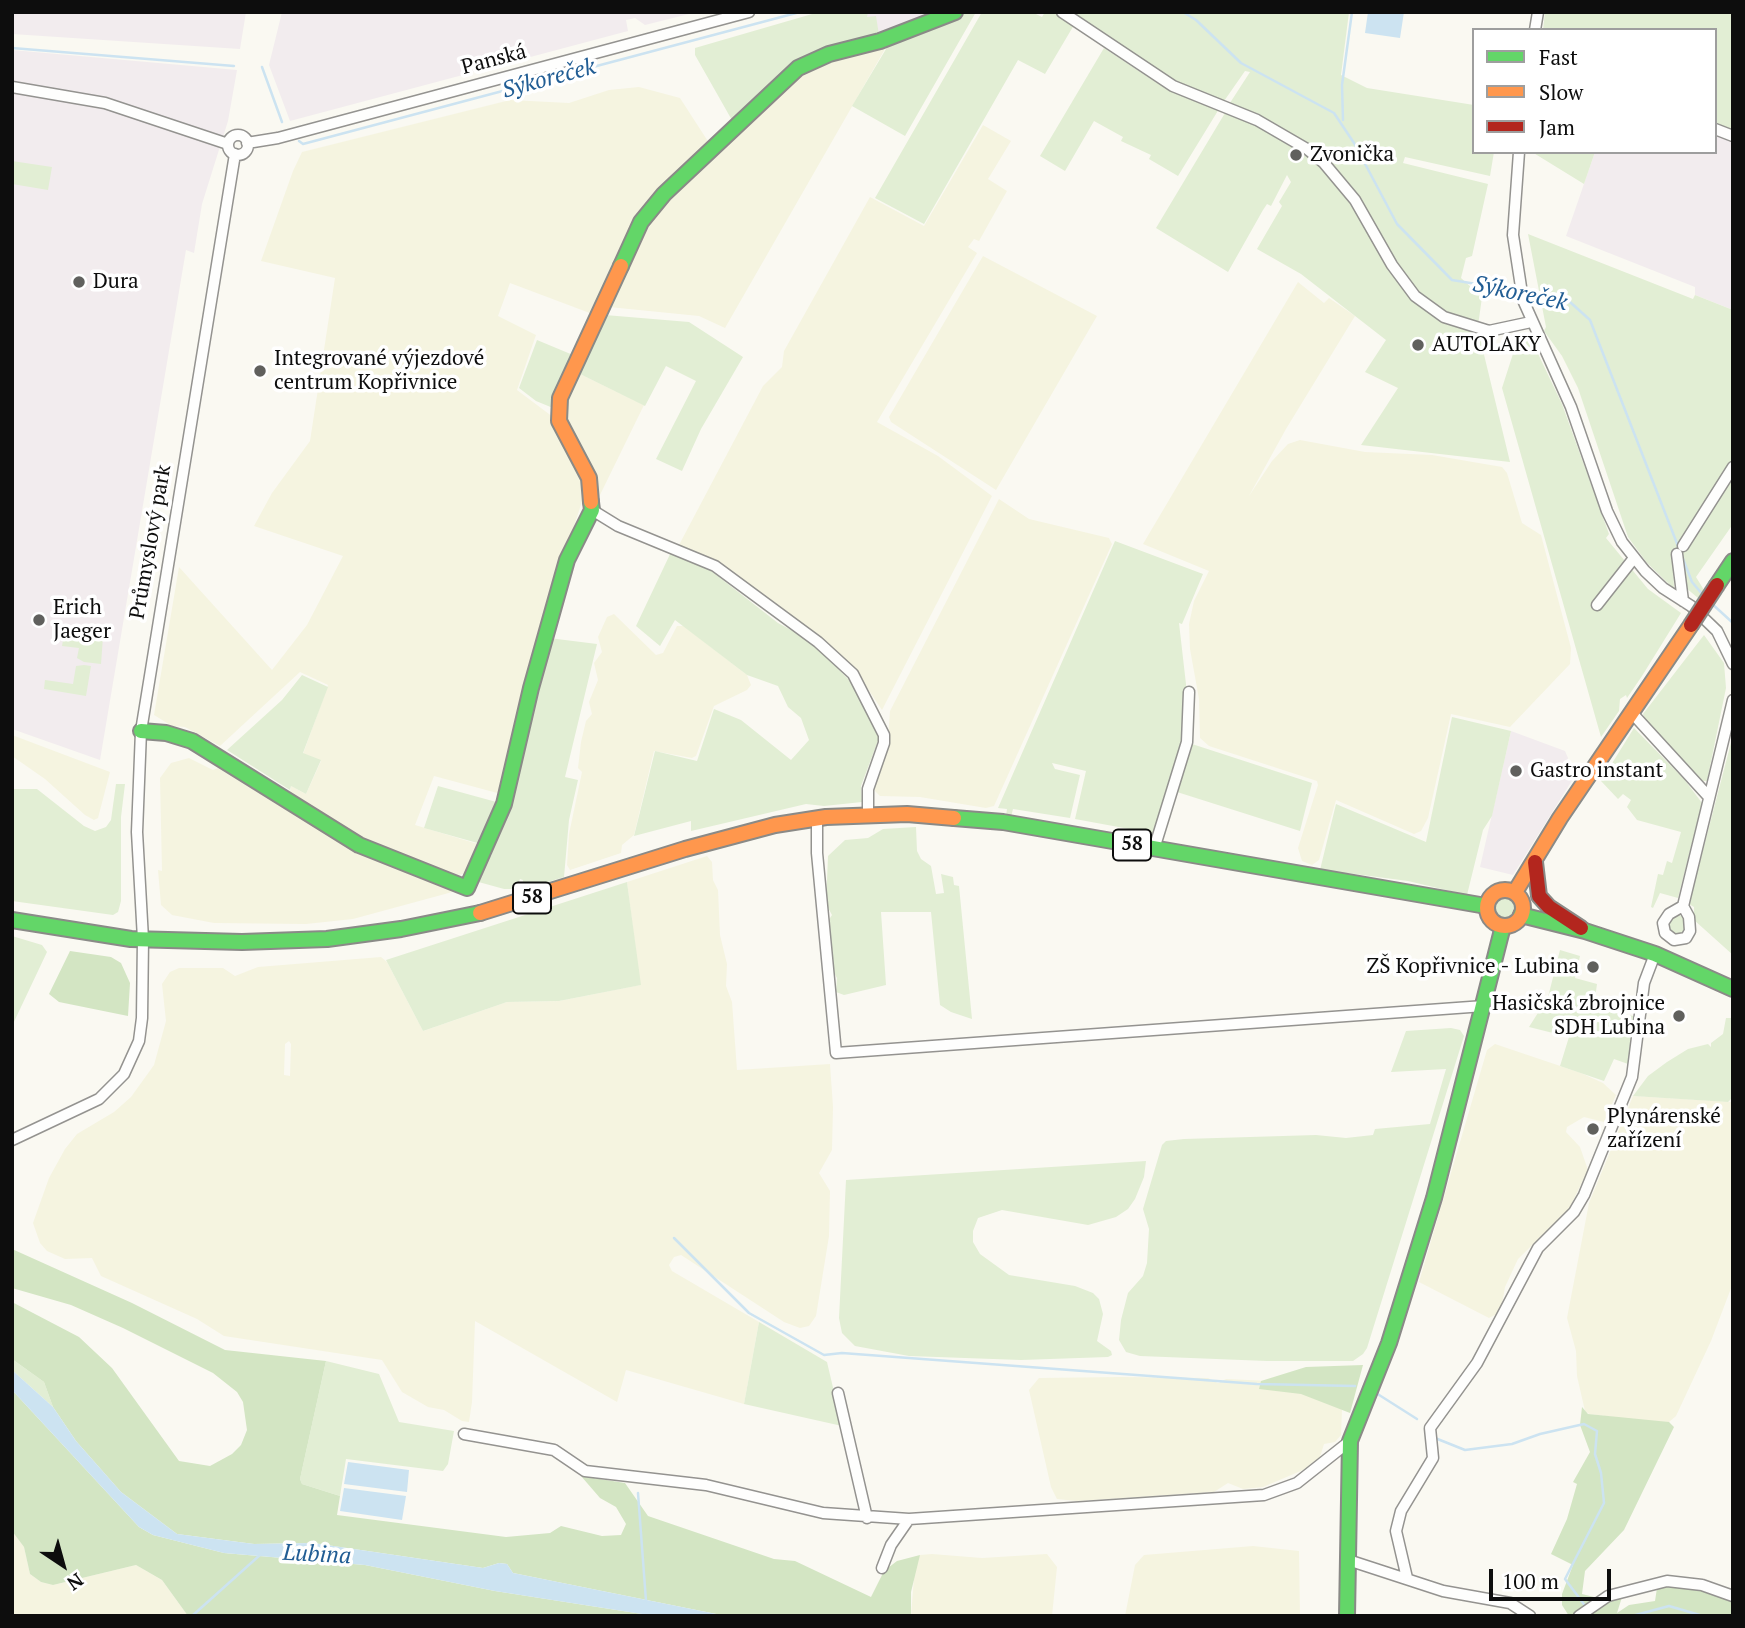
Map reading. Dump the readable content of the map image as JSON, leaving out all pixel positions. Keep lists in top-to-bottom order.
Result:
{
  "streets": {
    "main road": ["58"],
    "street": ["Panská", "Průmyslový park"]
  },
  "crossings": [
    ["Panská", "Průmyslový park"],
    ["Průmyslový park", "58"]
  ],
  "water": ["Sýkoreček", "Lubina"],
  "places": [
    "Zvonička",
    "Dura",
    "AUTOLAKY",
    "Integrované výjezdové centrum Kopřivnice",
    "Erich Jaeger",
    "Gastro instant",
    "ZŠ Kopřivnice - Lubina",
    "Hasičská zbrojnice SDH Lubina",
    "Plynárenské zařízení"
  ],
  "legend": ["Fast", "Slow", "Jam"],
  "scale_bar": "100 m",
  "north": "bottom right"
}
